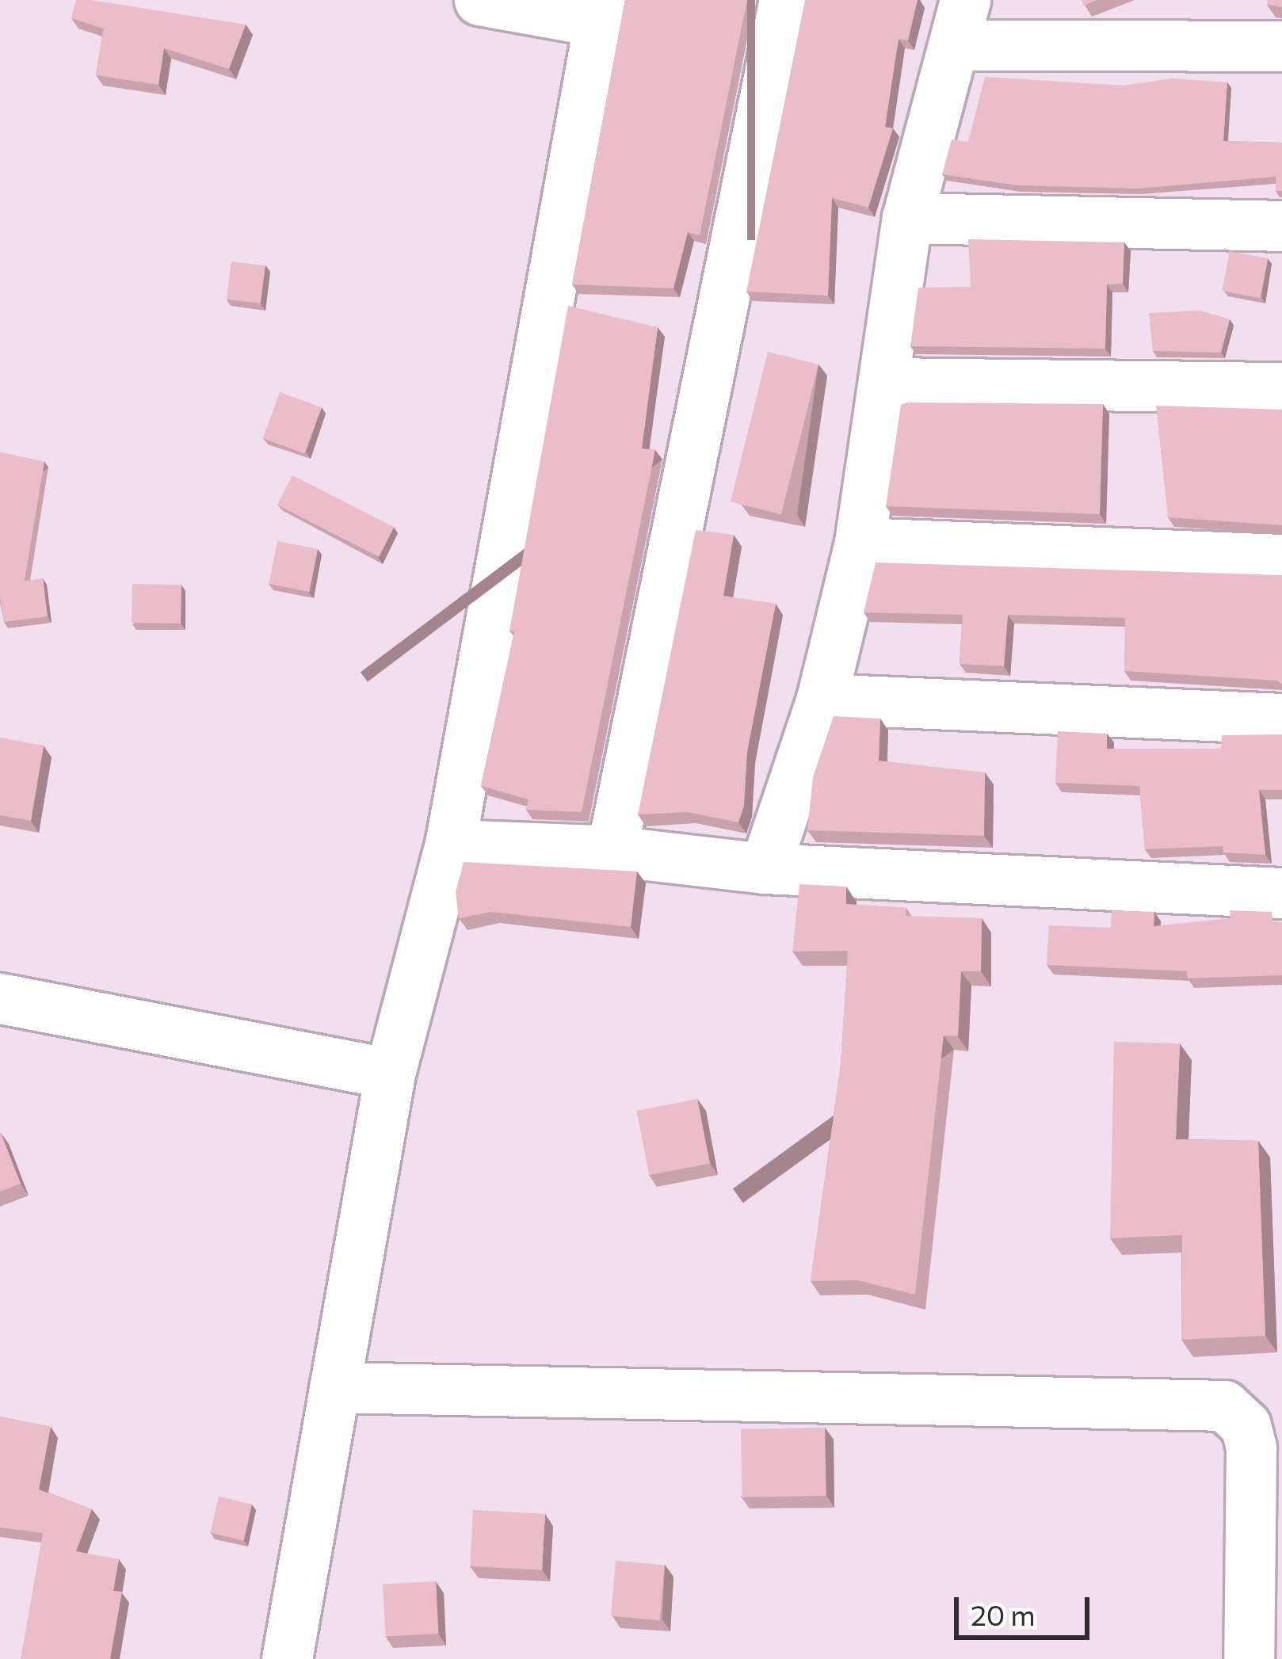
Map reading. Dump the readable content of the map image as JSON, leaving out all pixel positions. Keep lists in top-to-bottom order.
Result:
{
  "scale_bar": "20 m"
}
